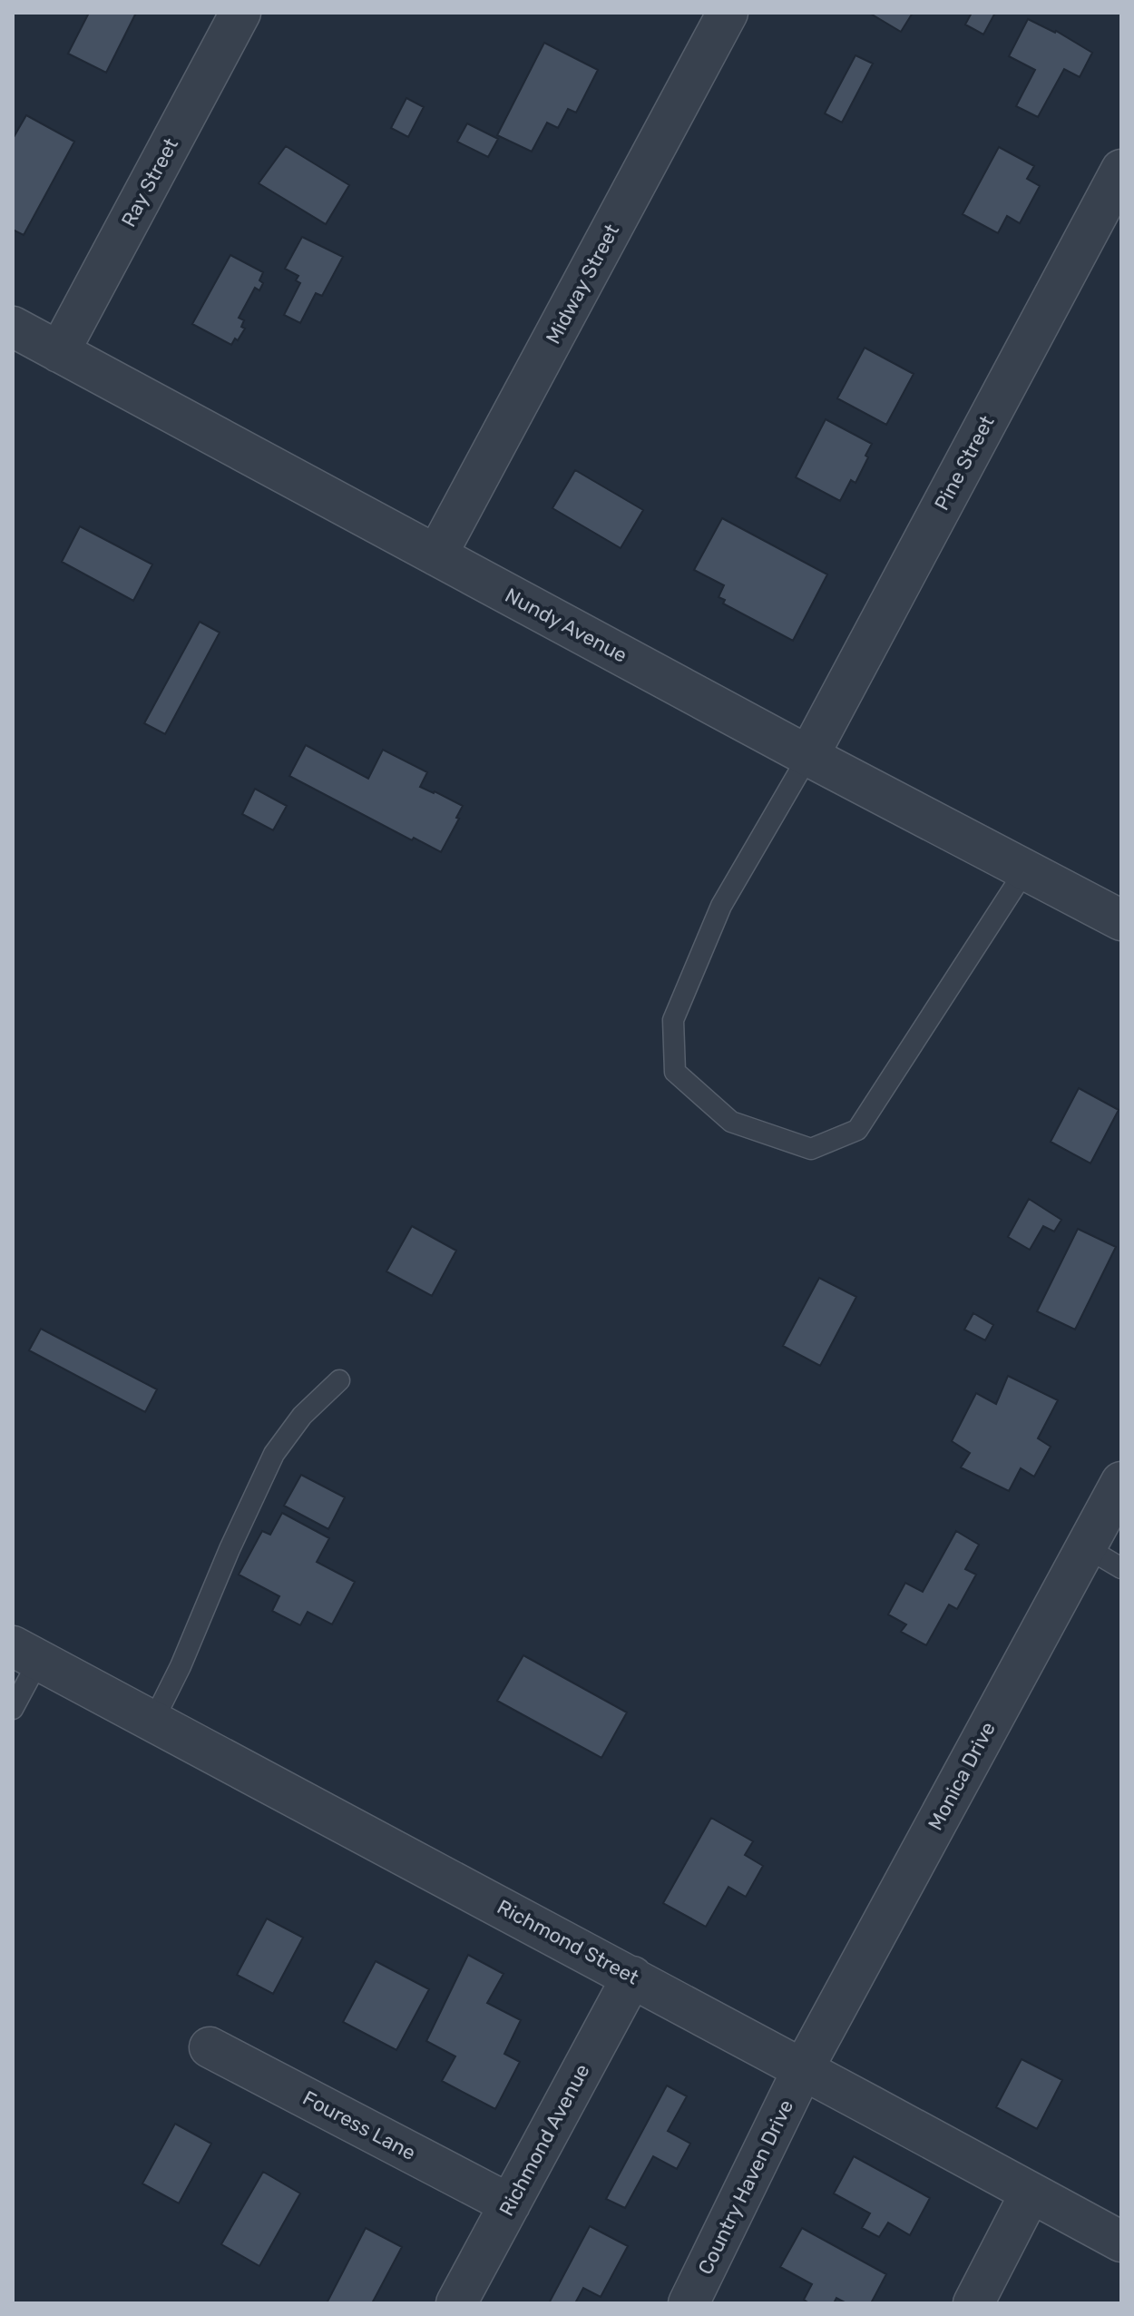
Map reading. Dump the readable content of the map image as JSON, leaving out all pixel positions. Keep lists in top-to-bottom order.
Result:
{
  "streets": {
    "street": [
      "Ray Street",
      "Midway Street",
      "Pine Street",
      "Nundy Avenue",
      "Monica Drive",
      "Richmond Street",
      "Fouress Lane",
      "Richmond Avenue",
      "Country Haven Drive"
    ]
  },
  "crossings": [
    ["Ray Street", "Nundy Avenue"],
    ["Midway Street", "Nundy Avenue"],
    ["Pine Street", "Nundy Avenue"],
    ["Monica Drive", "Richmond Street"],
    ["Monica Drive", "Country Haven Drive"],
    ["Richmond Street", "Richmond Avenue"],
    ["Richmond Street", "Country Haven Drive"],
    ["Fouress Lane", "Richmond Avenue"]
  ]
}
